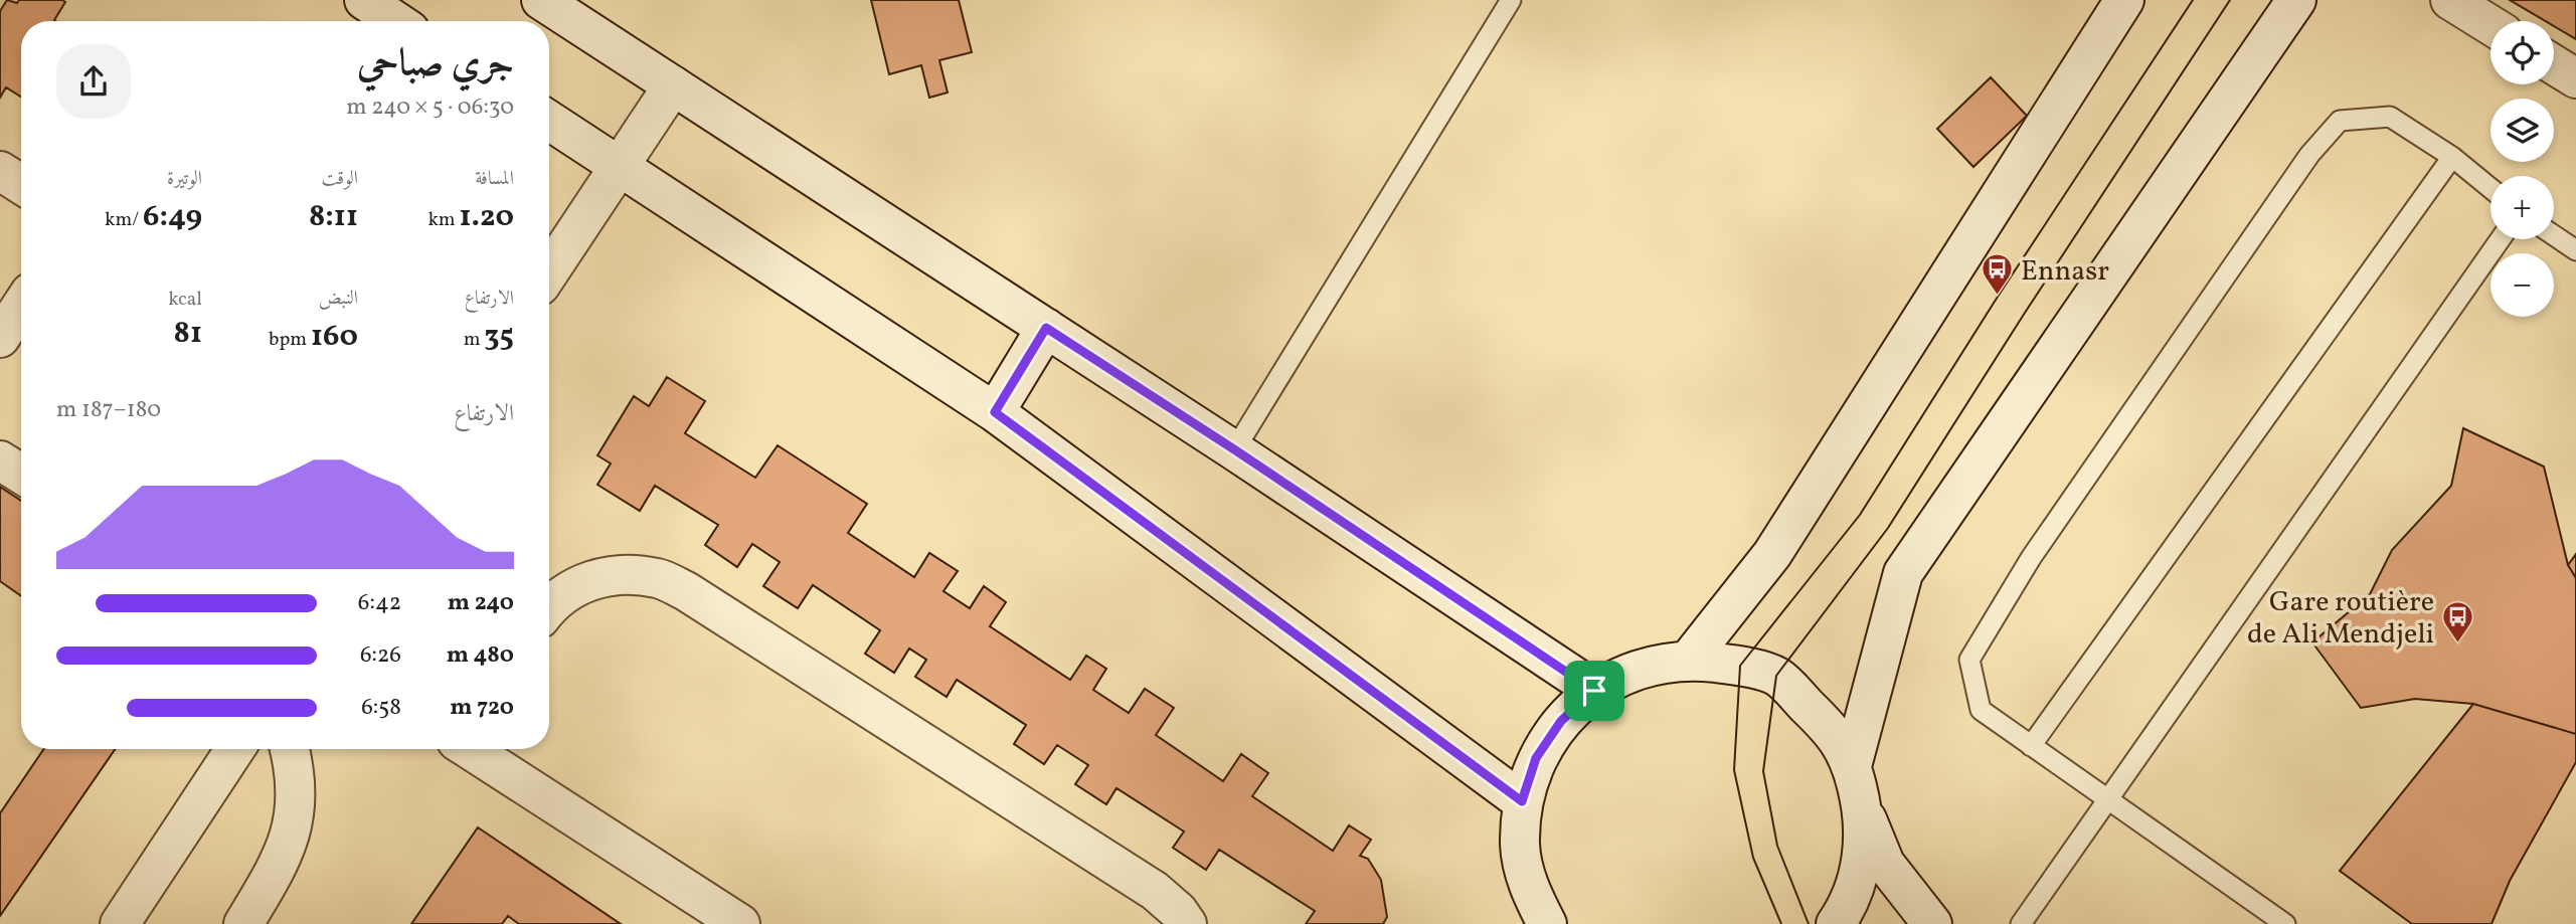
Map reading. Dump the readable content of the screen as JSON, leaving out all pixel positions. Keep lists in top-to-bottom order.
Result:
{
  "places": {
    "bus stop": ["Ennasr", "Gare routière de Ali Mendjeli"]
  },
  "page": {
    "map_buttons": ["+", "−"],
    "heading": ["جري صباحي", "06:30 · 5 × 240 m"],
    "stats": [
      ["المسافة", "1.20 km"],
      ["الوقت", "8:11"],
      ["الوتيرة", "6:49 /km"],
      ["الارتفاع", "35 m"],
      ["النبض", "160 bpm"],
      ["kcal", "81"]
    ],
    "chart": ["الارتفاع", "180–187 m"],
    "list": [
      {
        "name": "240 m",
        "note": "6:42"
      },
      {
        "name": "480 m",
        "note": "6:26"
      },
      {
        "name": "720 m",
        "note": "6:58"
      }
    ]
  }
}
